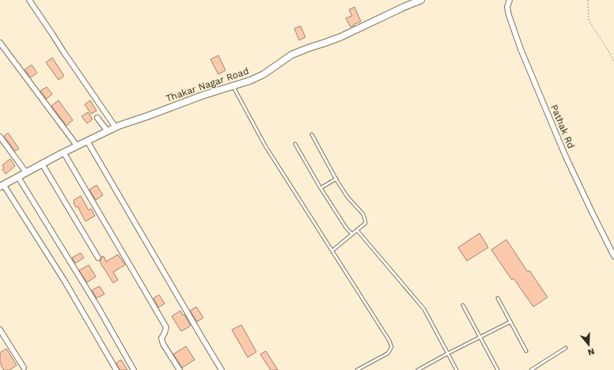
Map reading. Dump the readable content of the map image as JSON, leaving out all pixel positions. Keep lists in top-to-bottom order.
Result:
{
  "streets": {
    "street": ["Thakar Nagar Road", "Pathak Rd"]
  },
  "north": "bottom"
}
